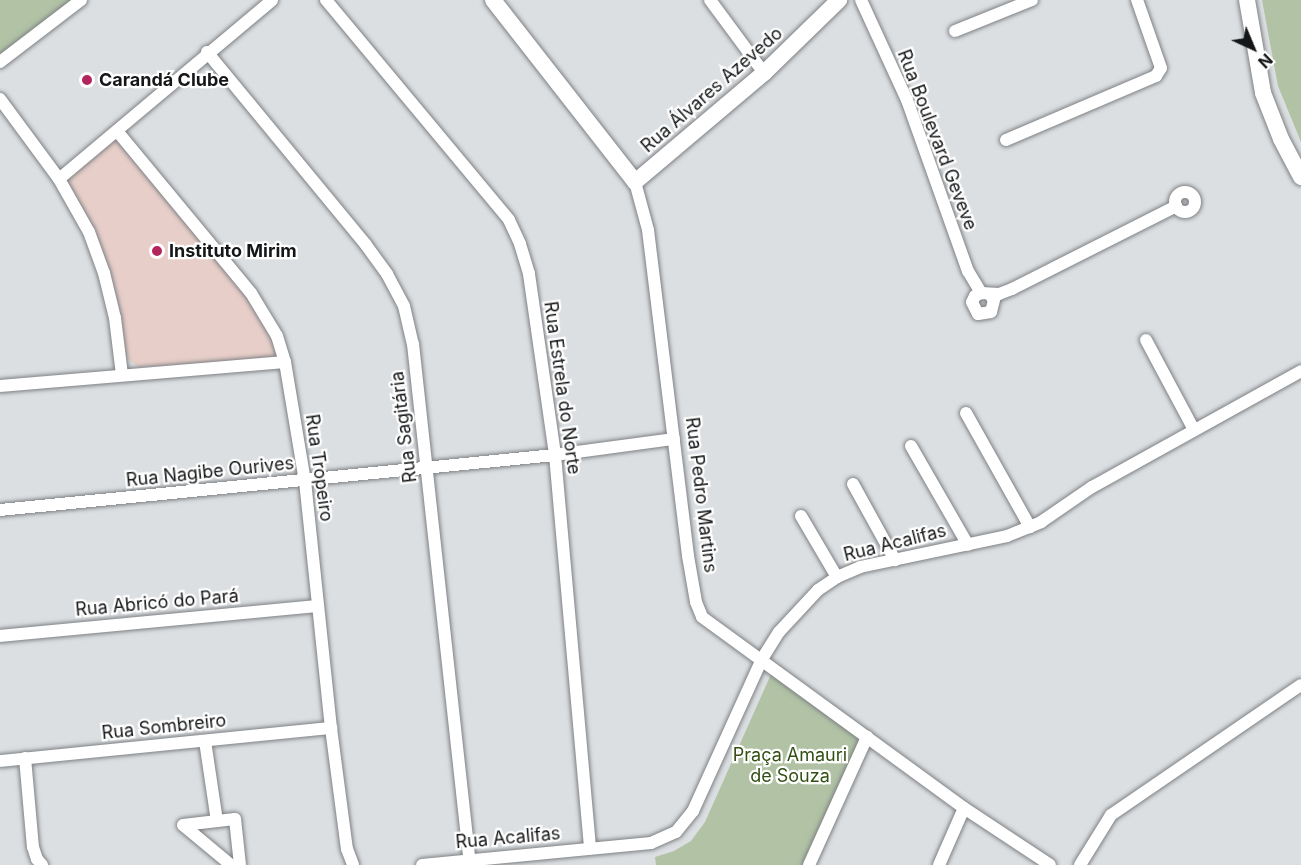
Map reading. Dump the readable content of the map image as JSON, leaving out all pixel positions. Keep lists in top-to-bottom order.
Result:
{
  "streets": {
    "street": [
      "Rua Álvares Azevedo",
      "Rua Boulevard Geveve",
      "Rua Estrela do Norte",
      "Rua Sagitária",
      "Rua Tropeiro",
      "Rua Nagibe Ourives",
      "Rua Pedro Martins",
      "Rua Acalifas",
      "Rua Abricó do Pará",
      "Rua Sombreiro"
    ]
  },
  "crossings": [
    ["Rua Álvares Azevedo", "Rua Pedro Martins"],
    ["Rua Estrela do Norte", "Rua Nagibe Ourives"],
    ["Rua Estrela do Norte", "Rua Acalifas"],
    ["Rua Sagitária", "Rua Nagibe Ourives"],
    ["Rua Sagitária", "Rua Acalifas"],
    ["Rua Tropeiro", "Rua Nagibe Ourives"],
    ["Rua Tropeiro", "Rua Abricó do Pará"],
    ["Rua Tropeiro", "Rua Sombreiro"],
    ["Rua Nagibe Ourives", "Rua Pedro Martins"],
    ["Rua Pedro Martins", "Rua Acalifas"]
  ],
  "parks": ["Praça Amauri de Souza"],
  "places": ["Carandá Clube", "Instituto Mirim"],
  "north": "bottom right"
}
